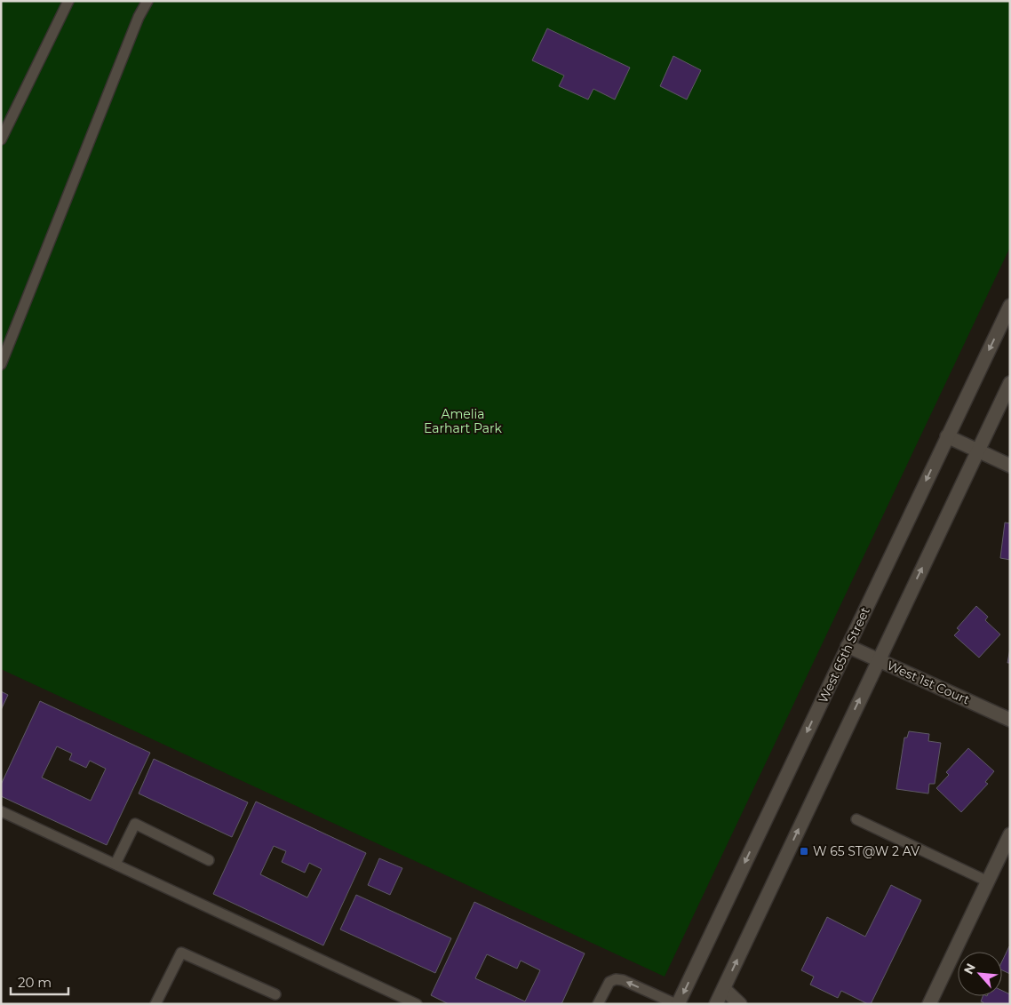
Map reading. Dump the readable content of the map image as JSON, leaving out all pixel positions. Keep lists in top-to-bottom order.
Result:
{
  "streets": {
    "main road": ["West 65th Street", "West 1st Court"]
  },
  "crossings": [
    ["West 65th Street", "West 1st Court"]
  ],
  "parks": ["Amelia Earhart Park"],
  "places": {
    "transit": ["W 65 ST@W 2 AV"]
  },
  "scale_bar": "20 m",
  "north": "top left"
}
